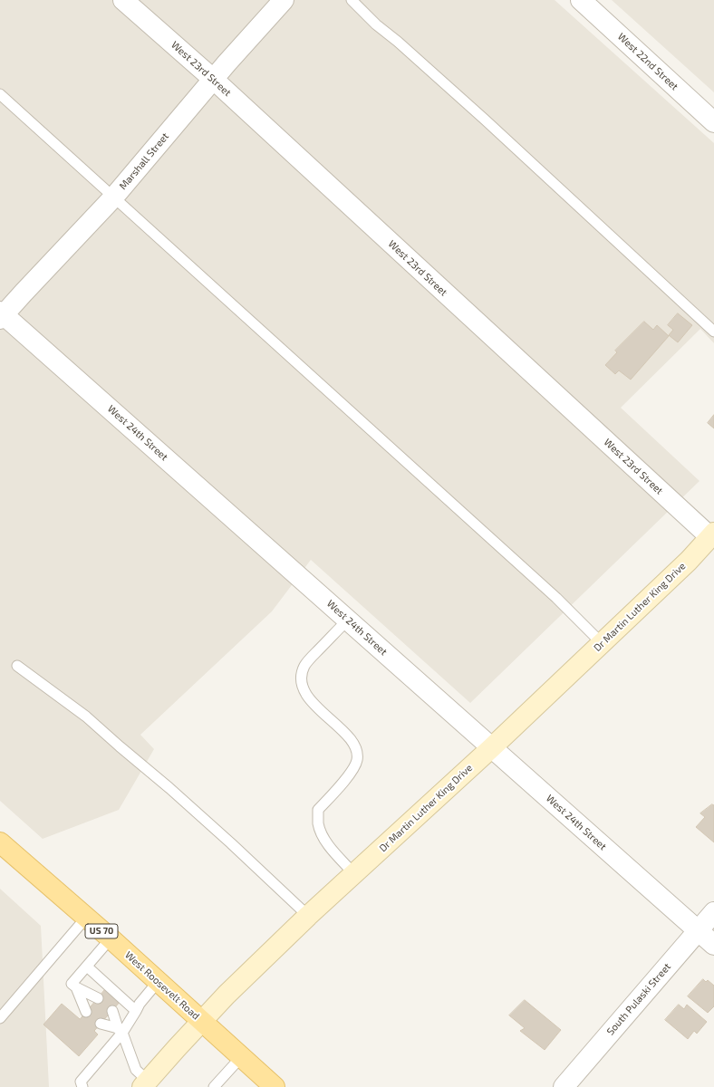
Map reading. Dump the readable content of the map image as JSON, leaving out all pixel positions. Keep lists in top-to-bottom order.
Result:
{
  "streets": {
    "main road": ["Dr Martin Luther King Drive", "US 70", "West Roosevelt Road"],
    "street": [
      "West 22nd Street",
      "West 23rd Street",
      "Marshall Street",
      "West 24th Street",
      "South Pulaski Street"
    ]
  },
  "crossings": [
    ["West 23rd Street", "Marshall Street"],
    ["West 23rd Street", "Dr Martin Luther King Drive"],
    ["Marshall Street", "West 24th Street"],
    ["West 24th Street", "Dr Martin Luther King Drive"],
    ["West 24th Street", "South Pulaski Street"],
    ["Dr Martin Luther King Drive", "West Roosevelt Road"]
  ]
}
